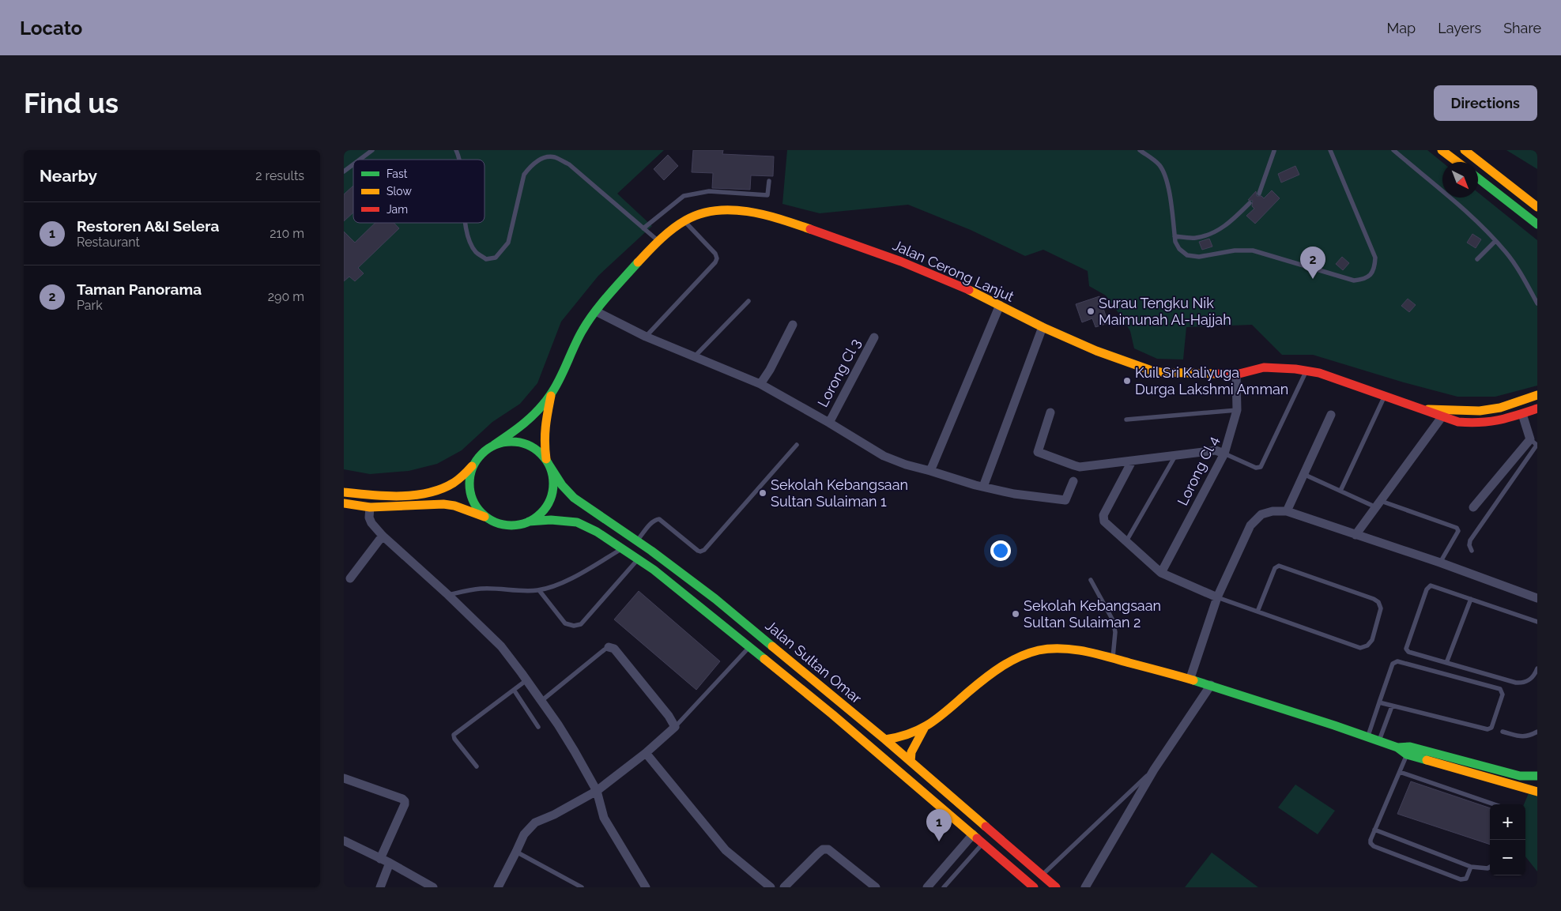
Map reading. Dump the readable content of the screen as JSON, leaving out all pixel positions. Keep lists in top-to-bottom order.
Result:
{
  "streets": {
    "street": [
      "Jalan Cerong Lanjut",
      "Lorong Cl 3",
      "Lorong Cl 4",
      "Jalan Sultan Omar"
    ]
  },
  "crossings": [
    ["Jalan Cerong Lanjut", "Lorong Cl 4"],
    ["Jalan Cerong Lanjut", "Jalan Sultan Omar"]
  ],
  "places": [
    "Surau Tengku Nik Maimunah Al-Hajjah",
    "Kuil Sri Kaliyuga Durga Lakshmi Amman",
    "Sekolah Kebangsaan Sultan Sulaiman 1",
    "Sekolah Kebangsaan Sultan Sulaiman 2"
  ],
  "legend": ["Fast", "Slow", "Jam"],
  "north": "bottom right",
  "page": {
    "header": "Locato",
    "nav": ["Map", "Layers", "Share"],
    "buttons": "Directions",
    "title": "Find us",
    "heading": ["Nearby", "2 results"],
    "list": [
      {
        "mark": "1",
        "name": "Restoren A&I Selera",
        "note": "Restaurant",
        "value": "210 m"
      },
      {
        "mark": "2",
        "name": "Taman Panorama",
        "note": "Park",
        "value": "290 m"
      }
    ],
    "pins": ["2", "1"],
    "map_buttons": ["+", "−"]
  }
}
